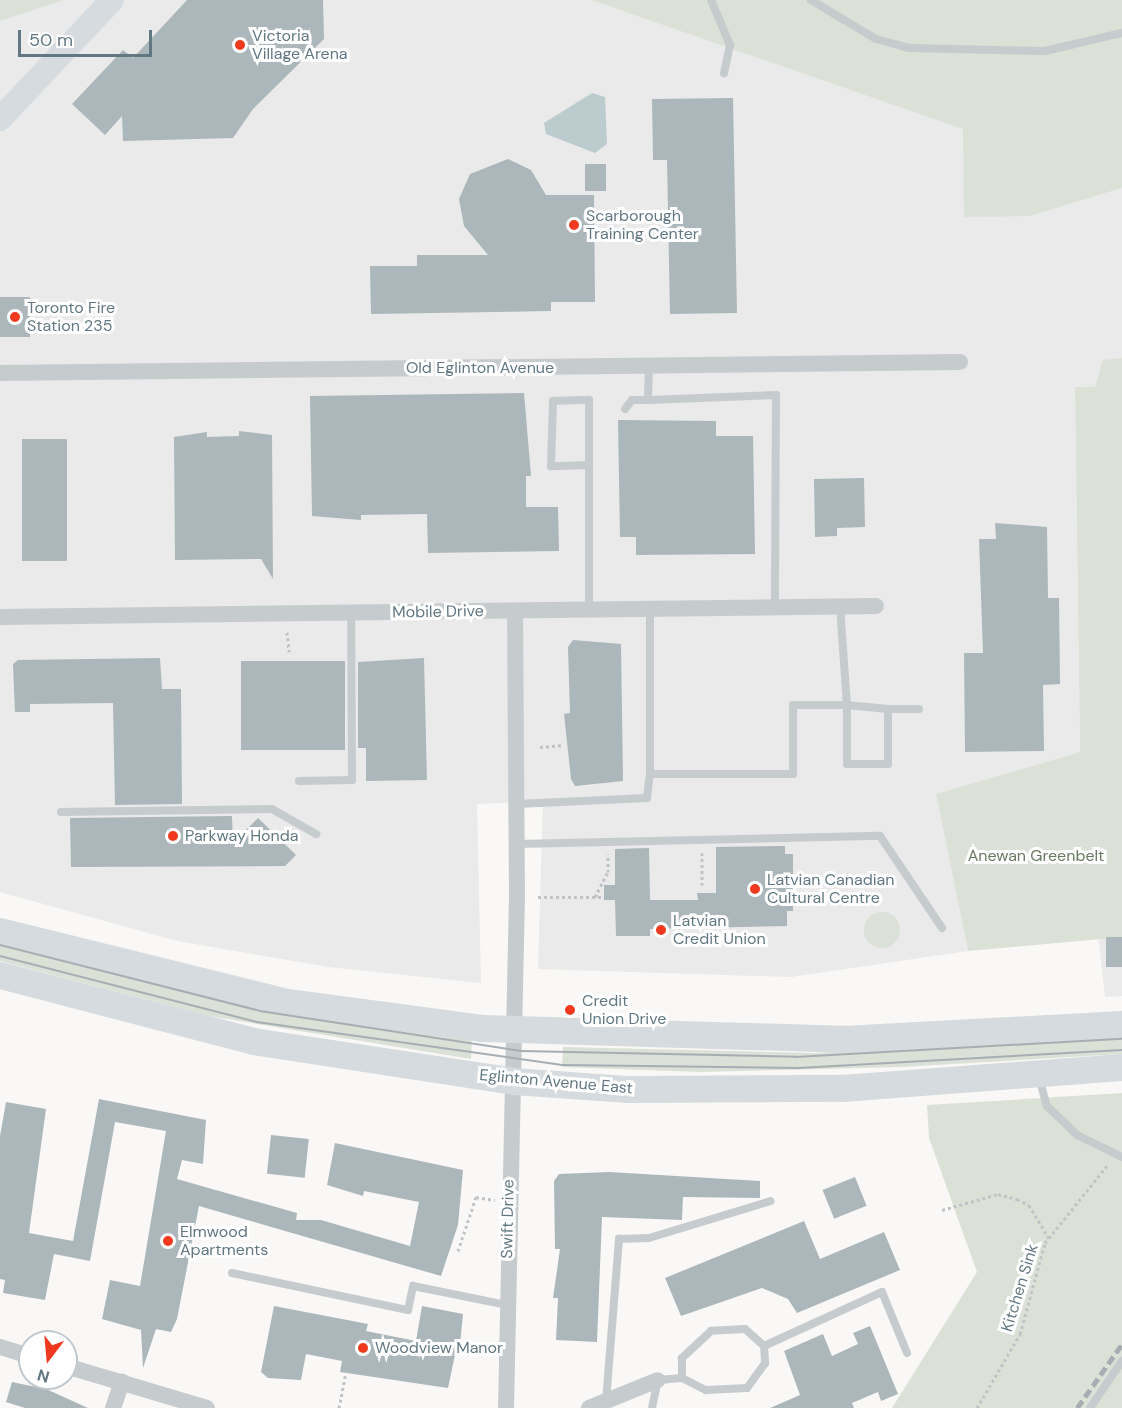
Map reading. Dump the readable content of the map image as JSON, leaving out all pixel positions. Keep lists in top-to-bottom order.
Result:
{
  "streets": {
    "main road": ["Eglinton Avenue East"],
    "street": ["Old Eglinton Avenue", "Mobile Drive", "Swift Drive"],
    "path": ["Kitchen Sink"]
  },
  "crossings": [
    ["Eglinton Avenue East", "Swift Drive"]
  ],
  "parks": ["Anewan Greenbelt"],
  "places": [
    "Victoria Village Arena",
    "Scarborough Training Center",
    "Toronto Fire Station 235",
    "Parkway Honda",
    "Latvian Canadian Cultural Centre",
    "Latvian Credit Union",
    "Credit Union Drive",
    "Elmwood Apartments",
    "Woodview Manor"
  ],
  "scale_bar": "50 m",
  "north": "bottom"
}
